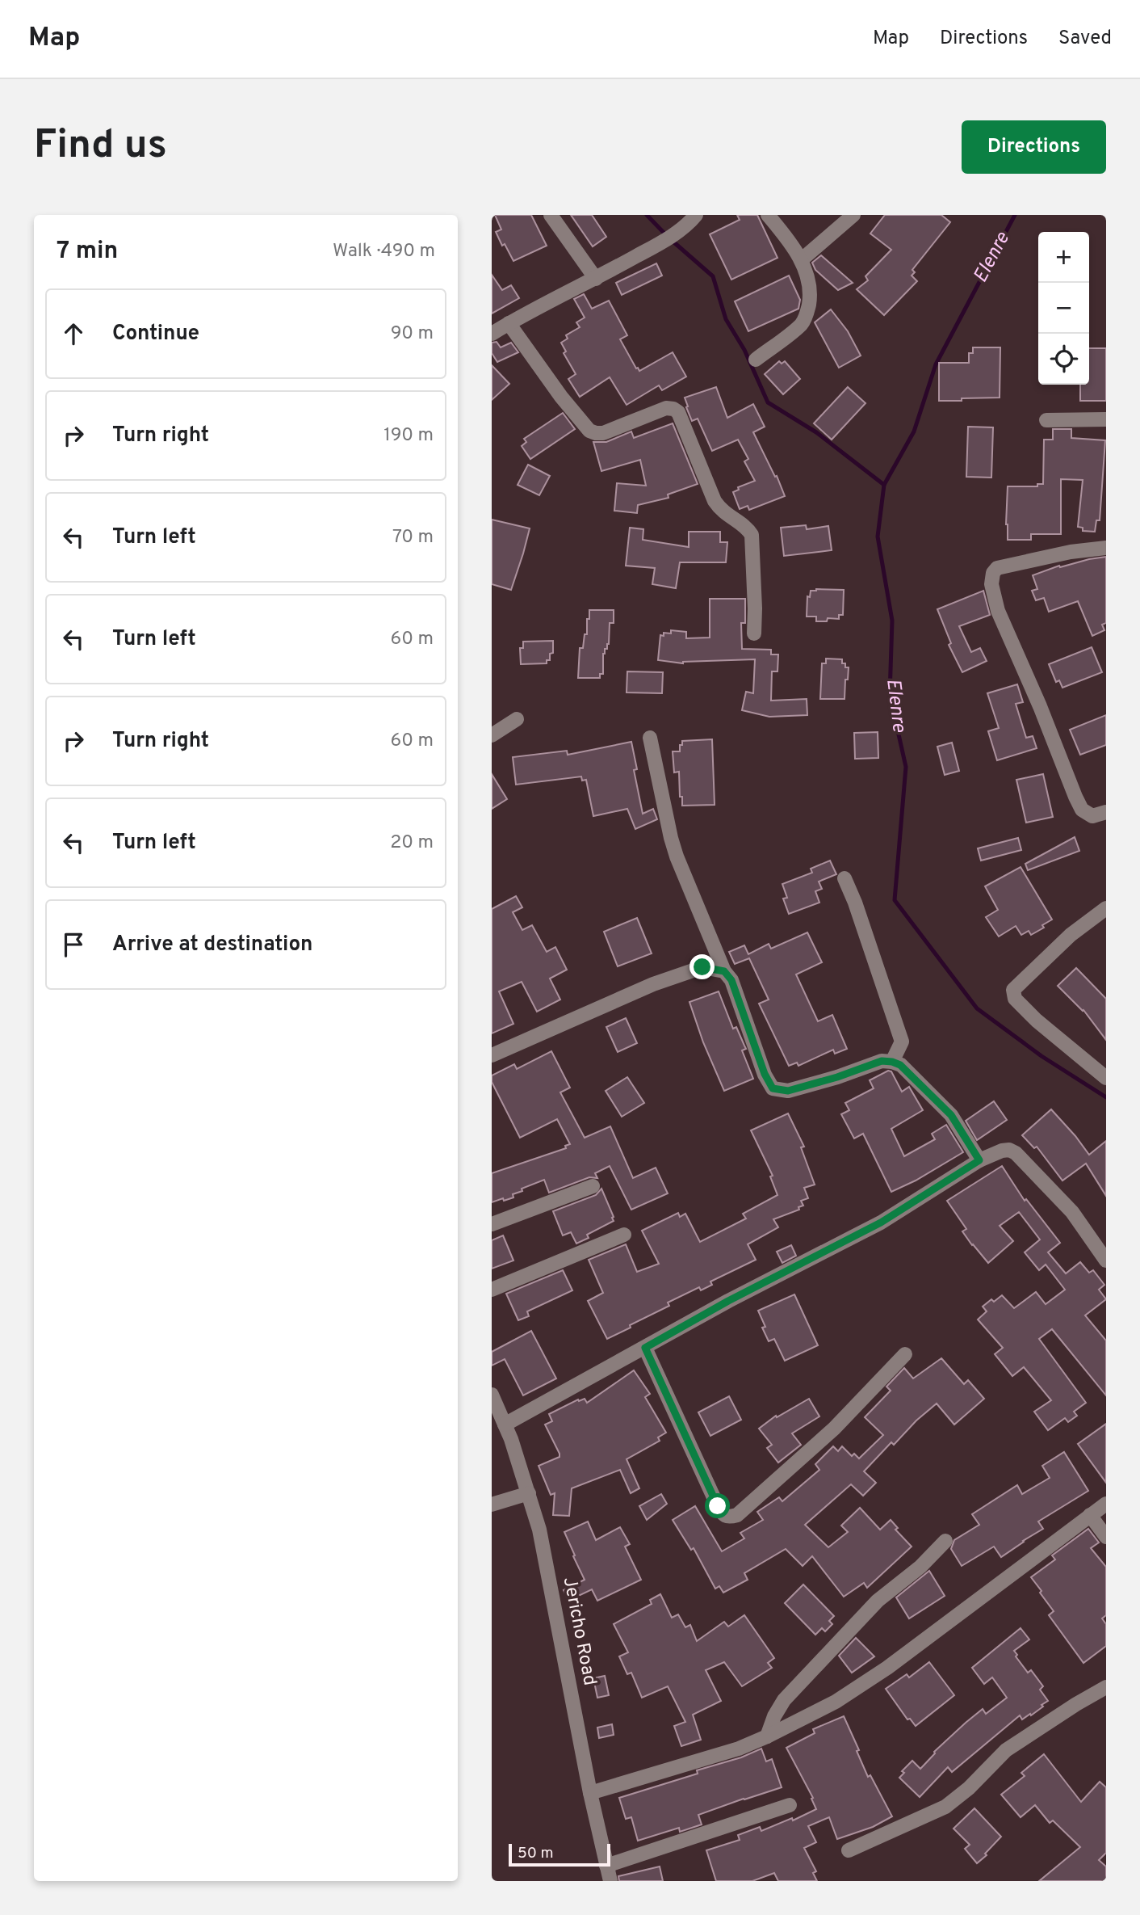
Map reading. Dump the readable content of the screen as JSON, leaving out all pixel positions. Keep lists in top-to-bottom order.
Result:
{
  "streets": {
    "street": ["Jericho Road"]
  },
  "water": ["Elenre"],
  "scale_bar": "50 m",
  "page": {
    "header": "Map",
    "nav": ["Map", "Directions", "Saved"],
    "buttons": "Directions",
    "title": "Find us",
    "heading": ["7 min", "Walk · 490 m"],
    "map_buttons": ["+", "−"],
    "list": [
      ["Continue", "90 m"],
      ["Turn right", "190 m"],
      ["Turn left", "70 m"],
      ["Turn left", "60 m"],
      ["Turn right", "60 m"],
      ["Turn left", "20 m"],
      "Arrive at destination"
    ],
    "scale": "50 m"
  }
}
